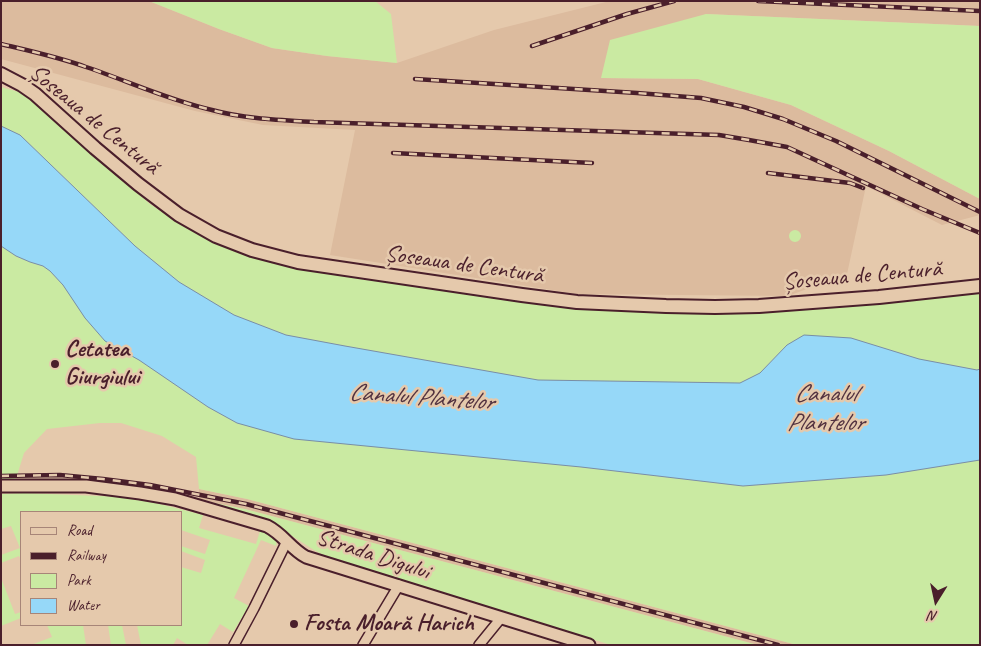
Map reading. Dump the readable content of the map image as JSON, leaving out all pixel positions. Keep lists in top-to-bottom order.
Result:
{
  "streets": {
    "main road": ["Șoseaua de Centură"],
    "street": ["Strada Digului"]
  },
  "water": ["Canalul Plantelor"],
  "places": ["Cetatea Giurgiului", "Fosta Moară Harich"],
  "legend": [
    "Road",
    "Railway",
    "Park",
    "Water"
  ],
  "north": "bottom"
}
